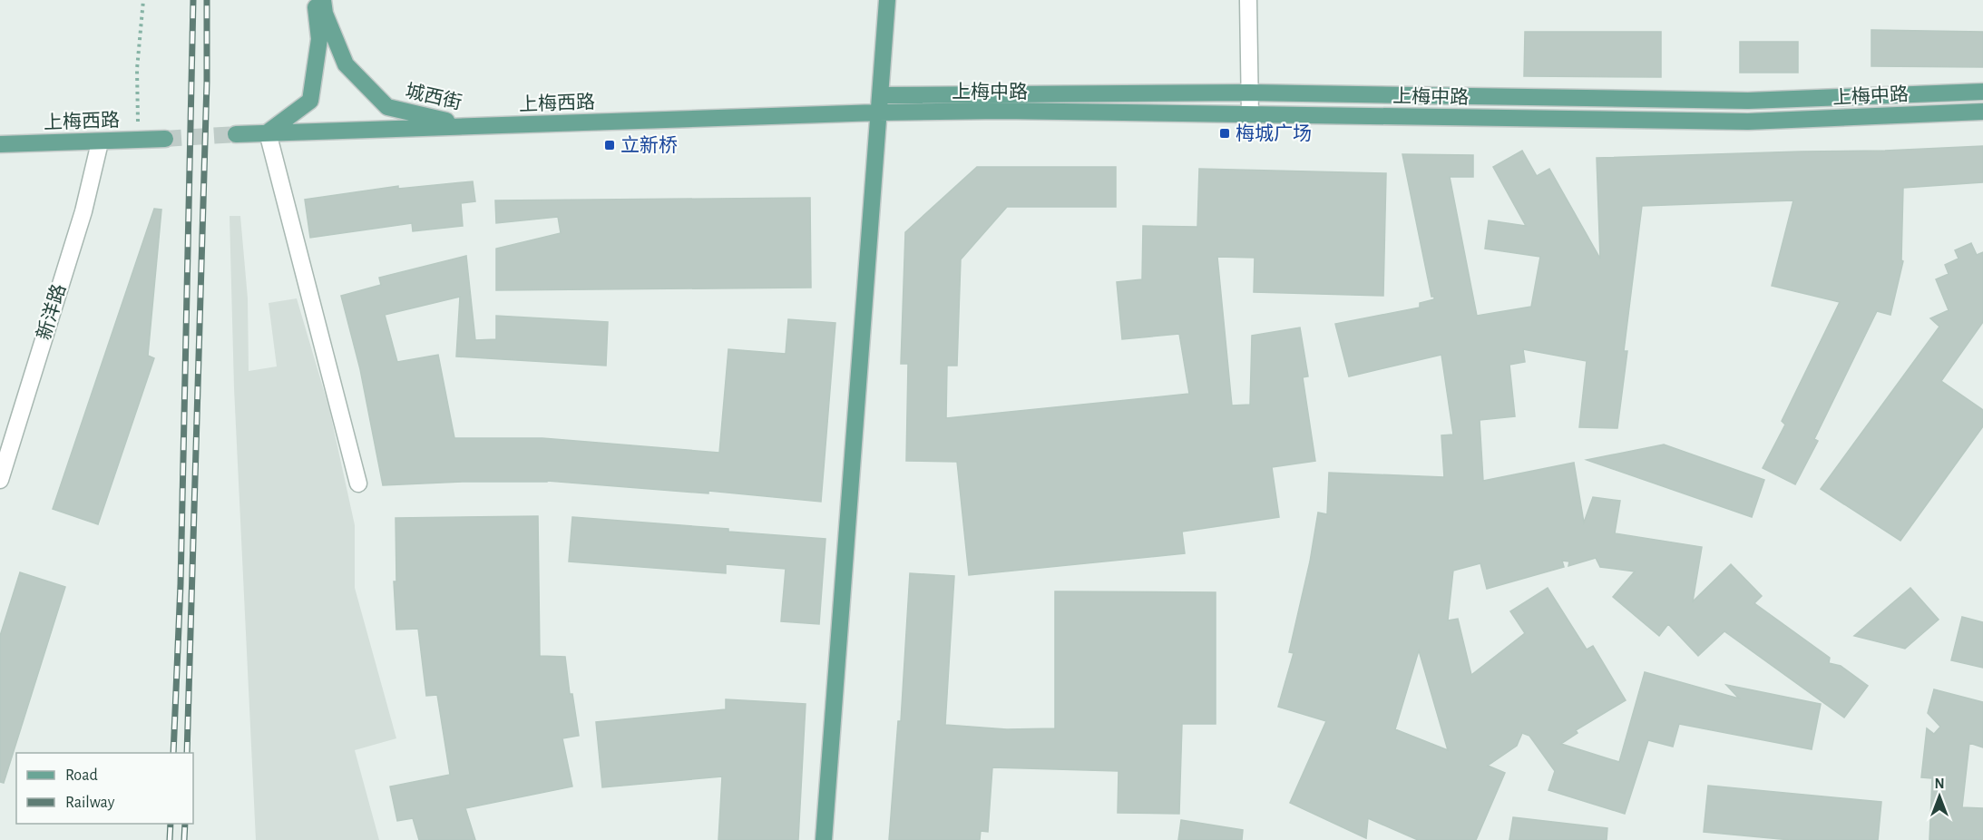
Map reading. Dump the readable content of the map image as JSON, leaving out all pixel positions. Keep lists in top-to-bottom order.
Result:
{
  "streets": {
    "main road": ["上梅中路", "城西街", "上梅西路"],
    "street": ["新洋路"]
  },
  "crossings": [
    ["上梅中路", "上梅西路"],
    ["城西街", "上梅西路"],
    ["上梅西路", "新洋路"]
  ],
  "places": {
    "transit": ["梅城广场", "立新桥"]
  },
  "legend": ["Road", "Railway"],
  "north": "top"
}
